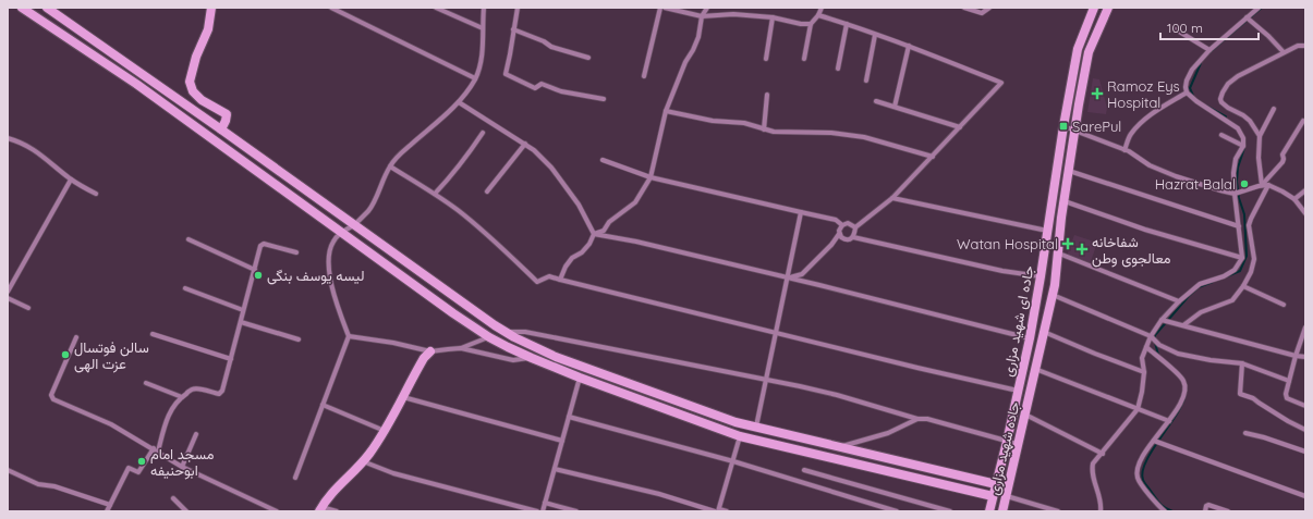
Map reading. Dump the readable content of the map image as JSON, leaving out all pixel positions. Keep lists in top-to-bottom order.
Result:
{
  "streets": {
    "main road": ["جاده ای شهید مزاری", "جاده شهید مزاری"]
  },
  "places": {
    "health": ["Ramoz Eys Hospital", "Watan Hospital", "شفاخانه معالجوی وطن"],
    "transit": ["SarePul"],
    "other": [
      "Hazrat Balal",
      "لیسه یوسف بنگی",
      "سالن فوتسال عزت الهی",
      "مسجد امام ابوحنیفه"
    ]
  },
  "scale_bar": "100 m"
}
